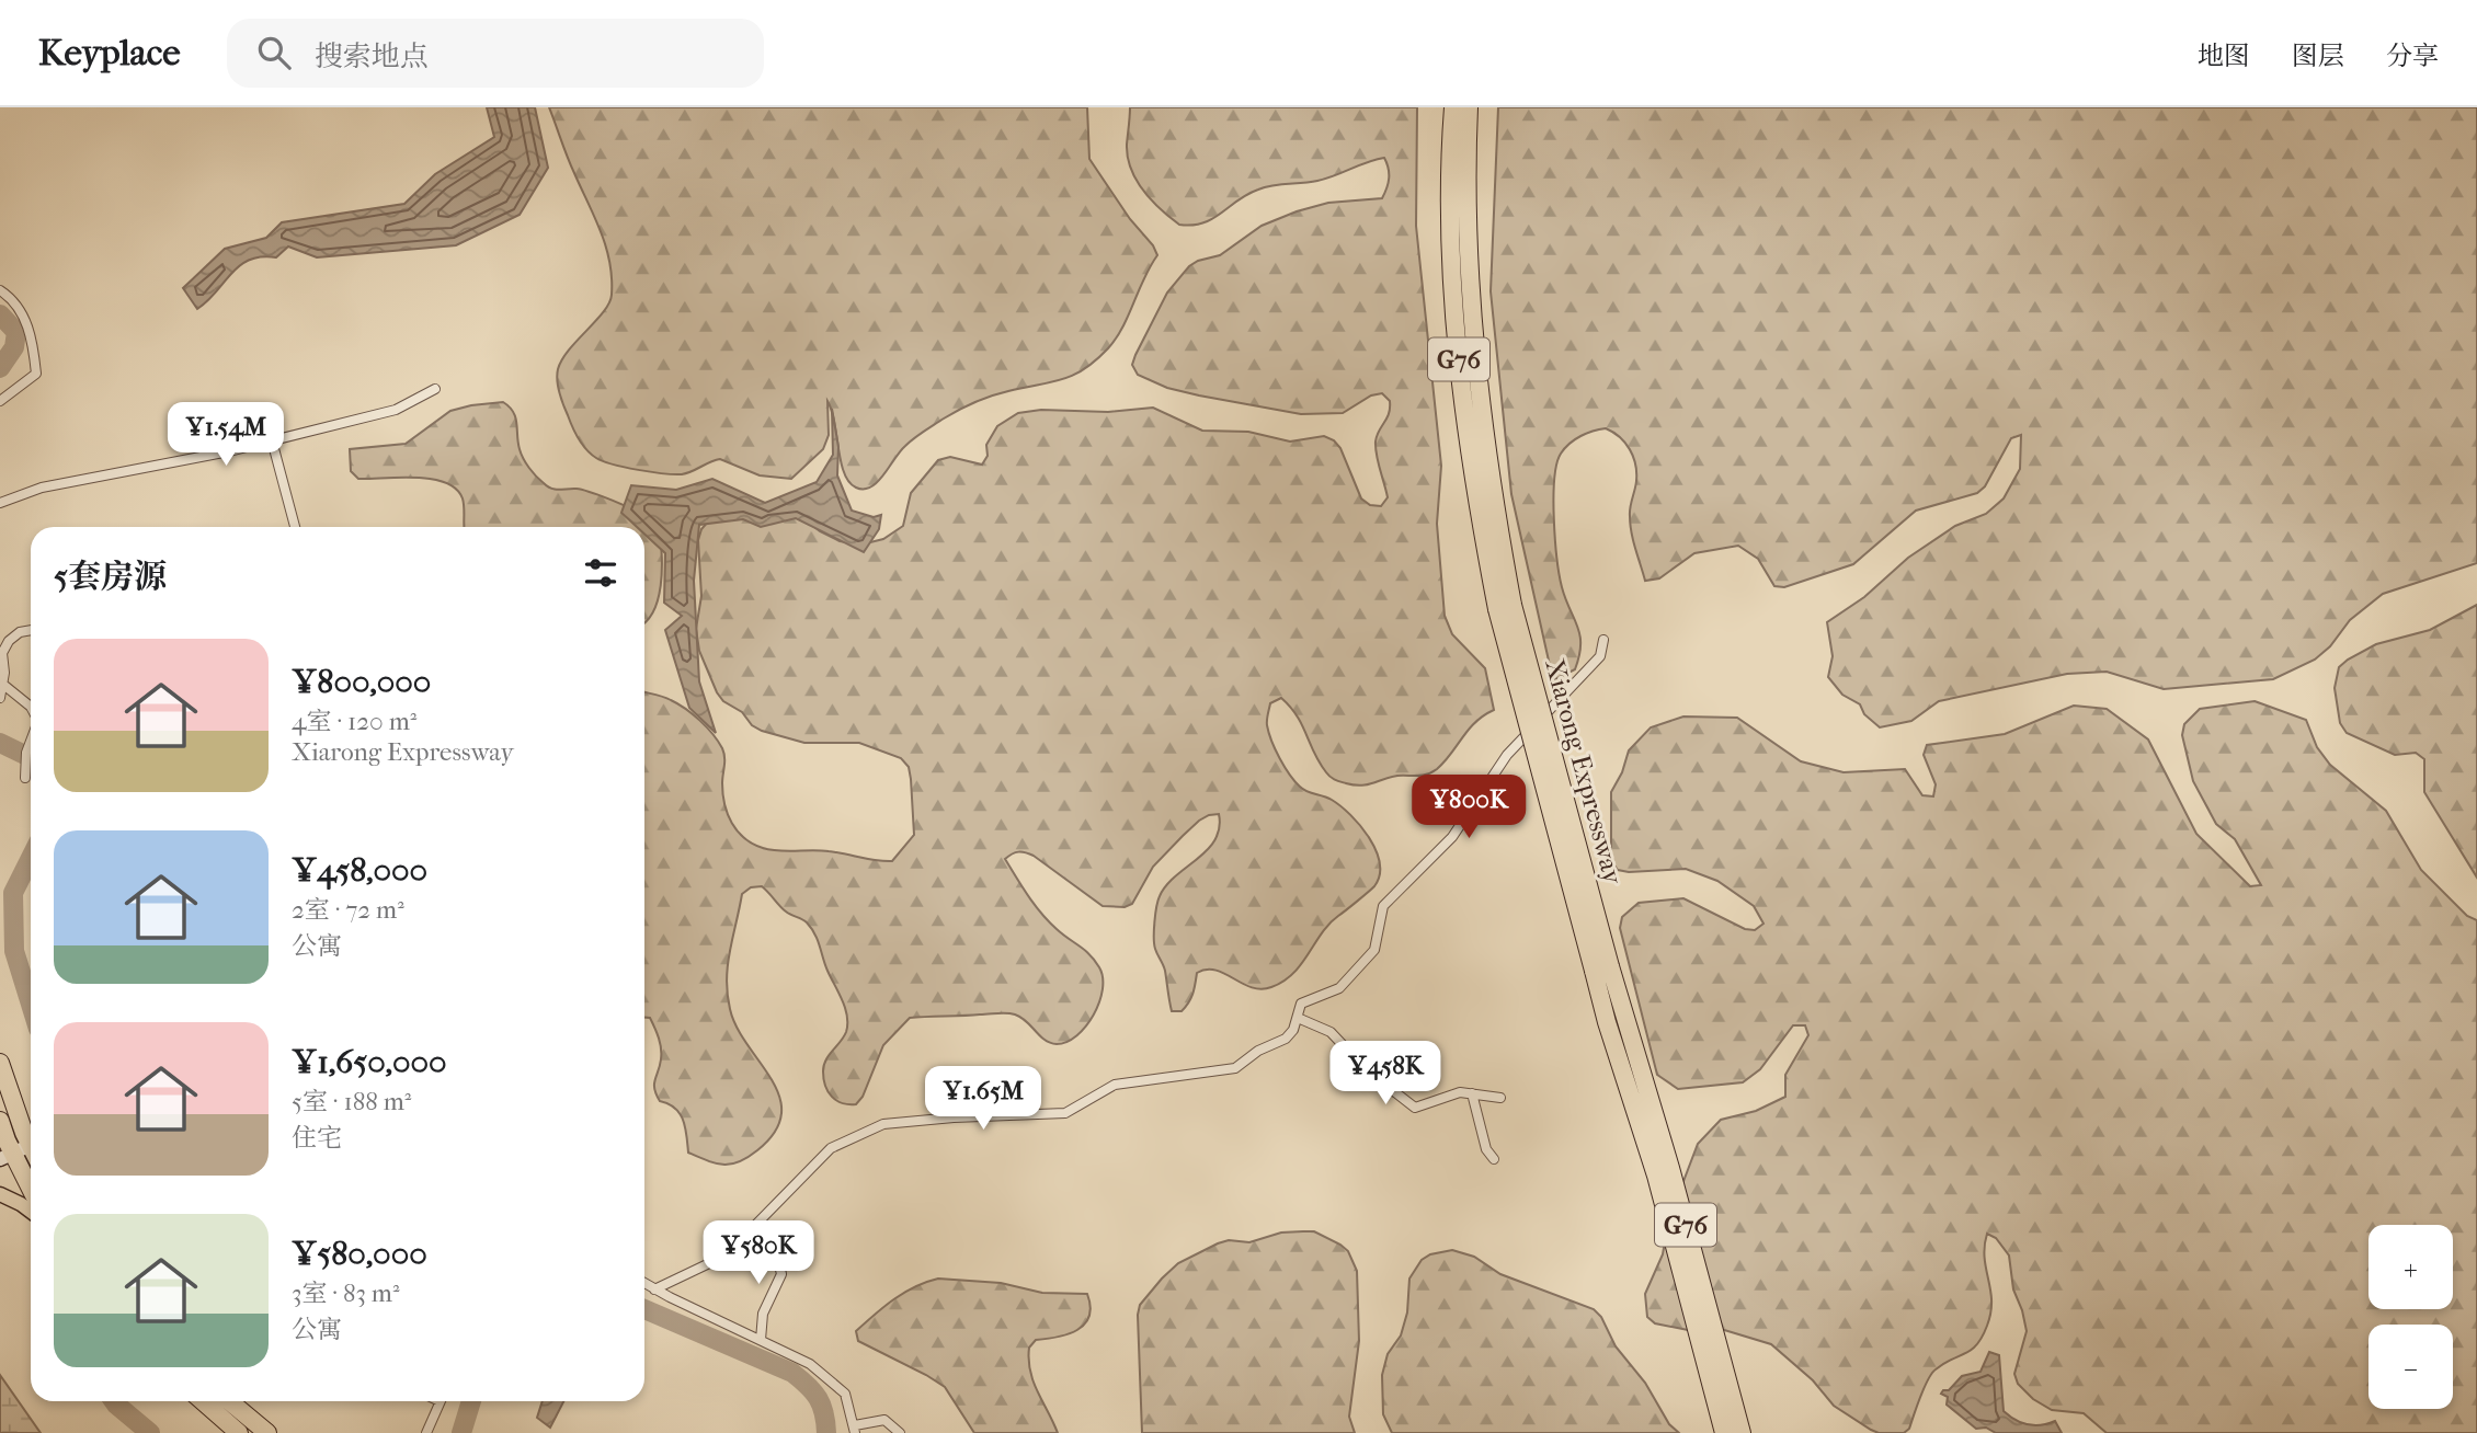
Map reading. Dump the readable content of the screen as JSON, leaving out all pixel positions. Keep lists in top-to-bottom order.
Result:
{
  "streets": {
    "highway": ["G76", "Xiarong Expressway"]
  },
  "page": {
    "header": "Keyplace",
    "search": "搜索地点",
    "nav": ["地图", "图层", "分享"],
    "price": [
      "¥1.54M",
      "¥800K",
      "¥458K",
      "¥1.65M",
      "¥580K"
    ],
    "heading": "5套房源",
    "list": [
      {
        "name": "¥800,000",
        "note": "4室 · 120 m² · Xiarong Expressway"
      },
      {
        "name": "¥458,000",
        "note": "2室 · 72 m² · 公寓"
      },
      {
        "name": "¥1,650,000",
        "note": "5室 · 188 m² · 住宅"
      },
      {
        "name": "¥580,000",
        "note": "3室 · 83 m² · 公寓"
      }
    ],
    "map_buttons": ["+", "−"]
  }
}
